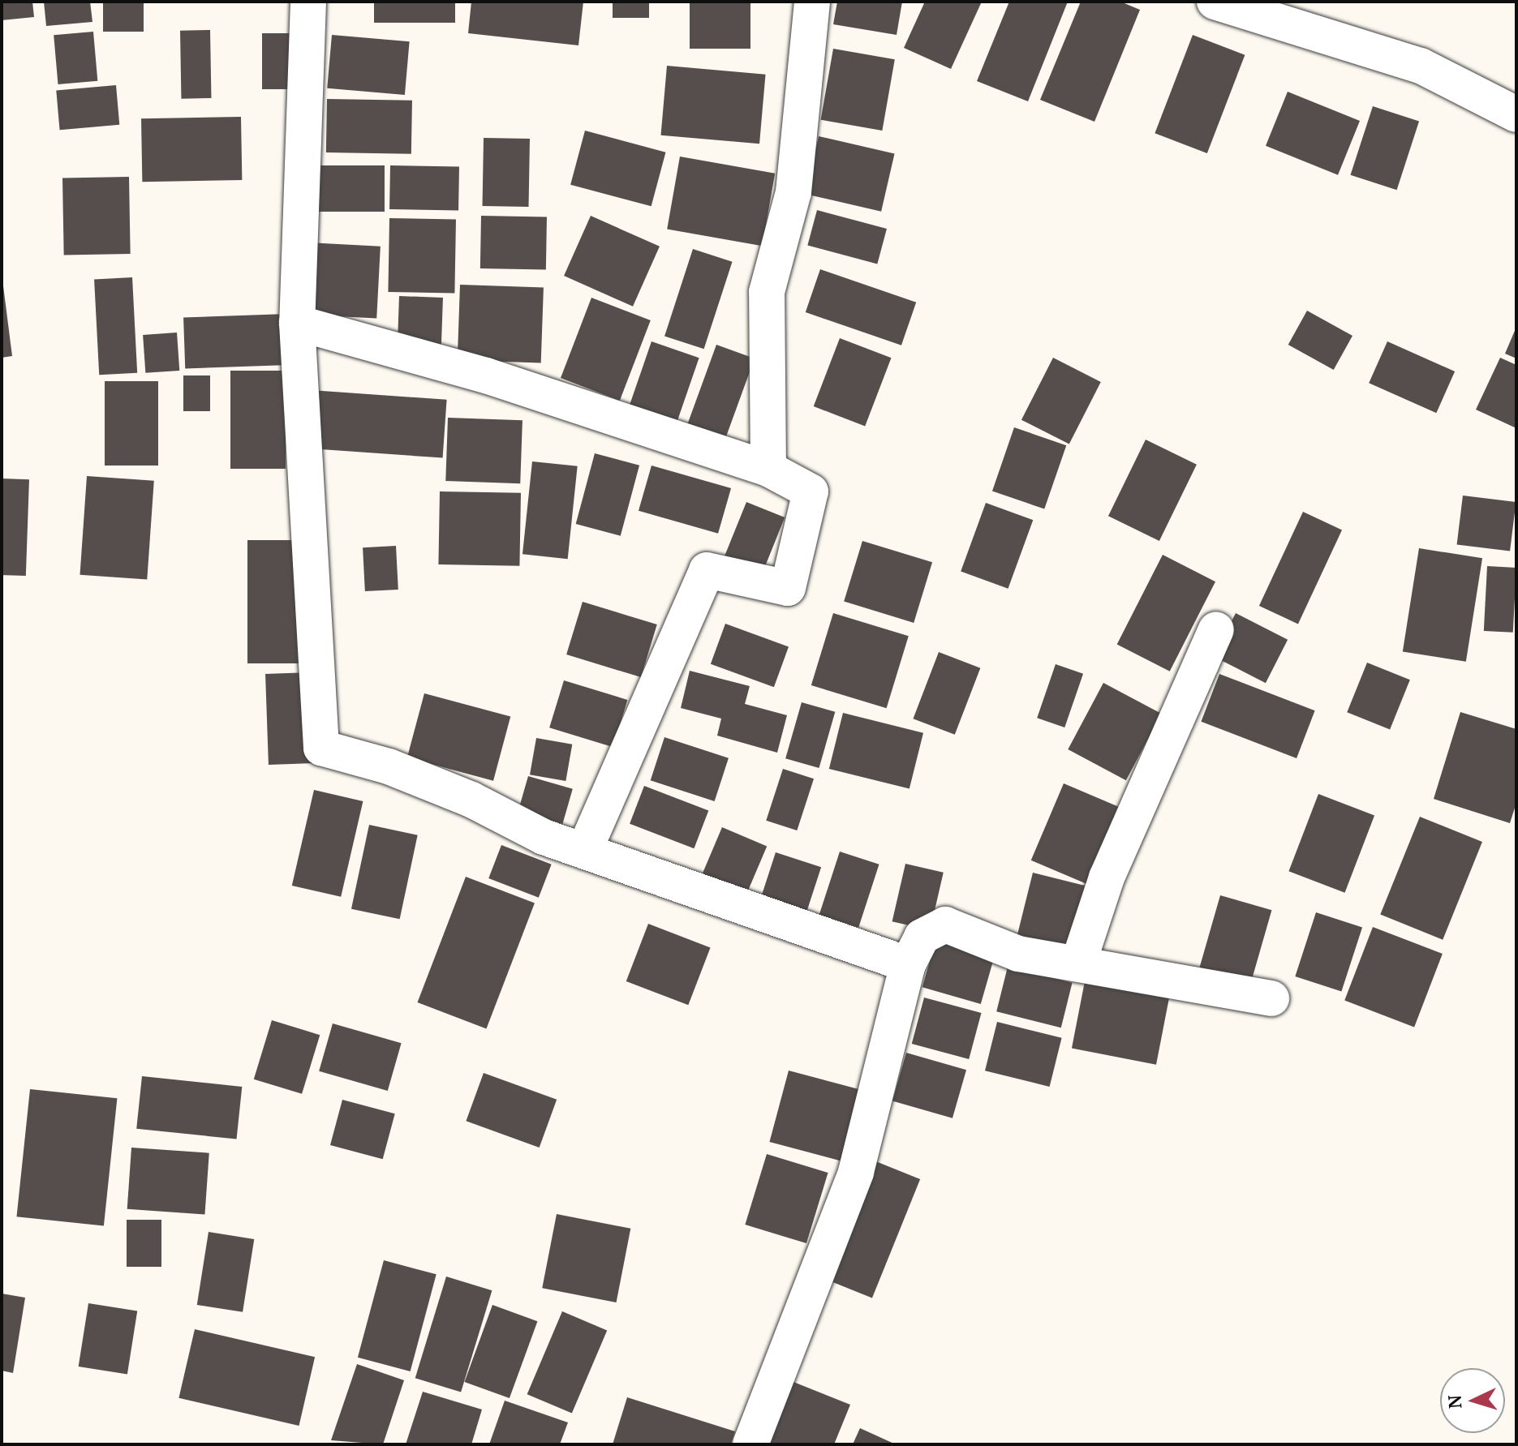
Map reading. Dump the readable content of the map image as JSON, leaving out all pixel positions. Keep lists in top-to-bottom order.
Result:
{
  "north": "left"
}
